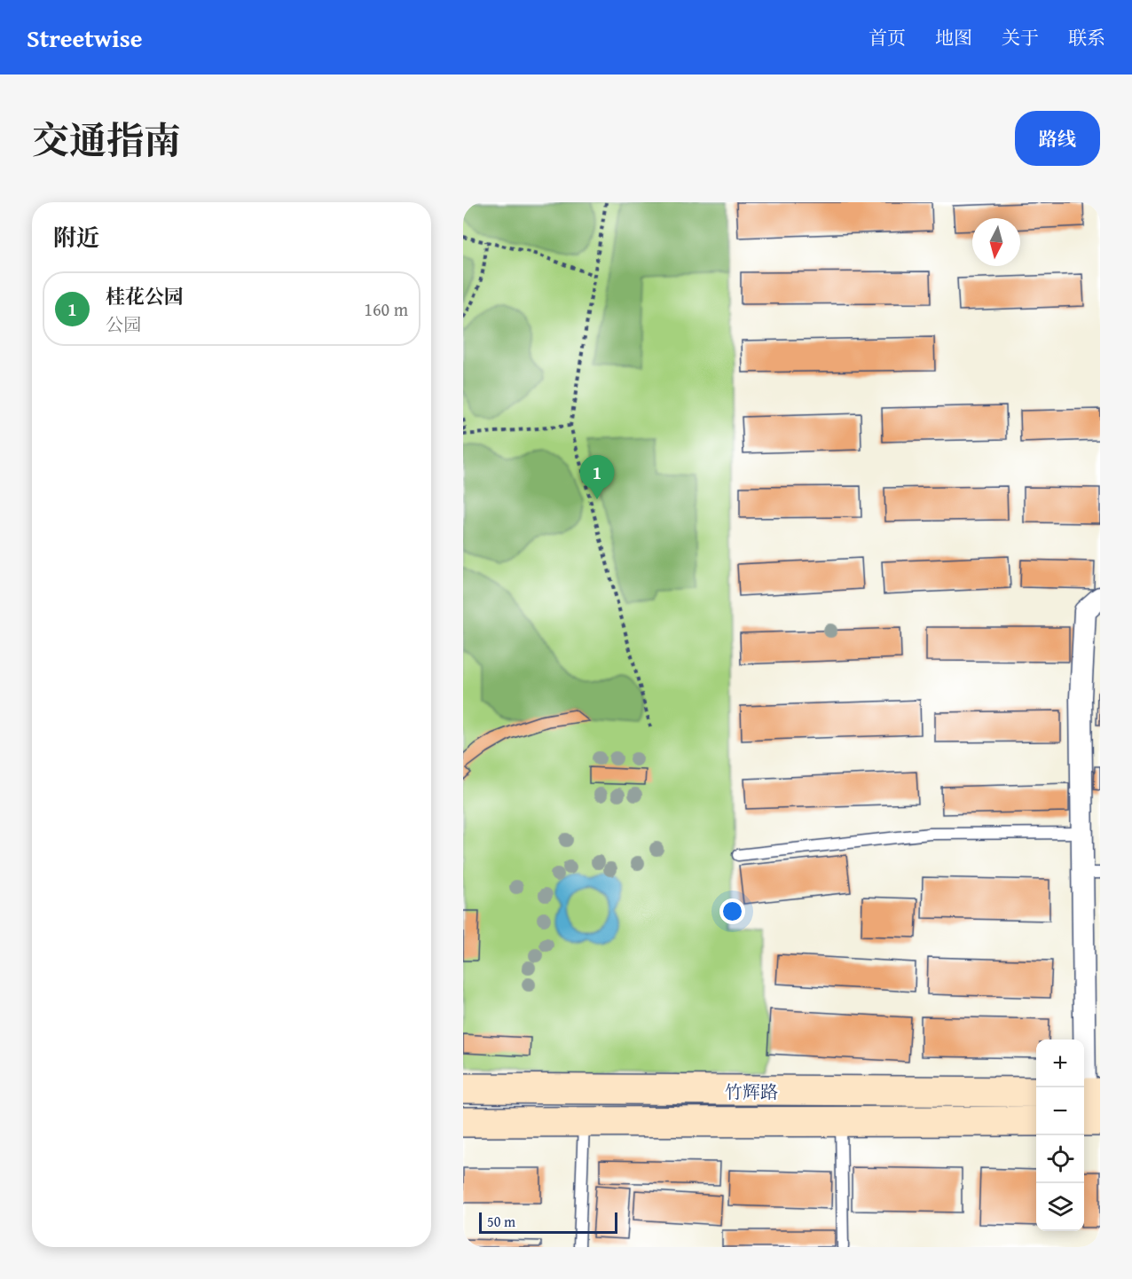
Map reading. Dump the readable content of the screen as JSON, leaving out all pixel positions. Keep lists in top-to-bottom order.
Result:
{
  "streets": {
    "main road": ["竹辉路"]
  },
  "scale_bar": "50 m",
  "north": "bottom",
  "page": {
    "header": "Streetwise",
    "nav": [
      "首页",
      "地图",
      "关于",
      "联系"
    ],
    "title": "交通指南",
    "buttons": "路线",
    "heading": "附近",
    "list": [
      {
        "mark": "1",
        "name": "桂花公园",
        "note": "公园",
        "value": "160 m"
      }
    ],
    "pins": "1",
    "map_buttons": ["+", "−"],
    "scale": "50 m"
  }
}
